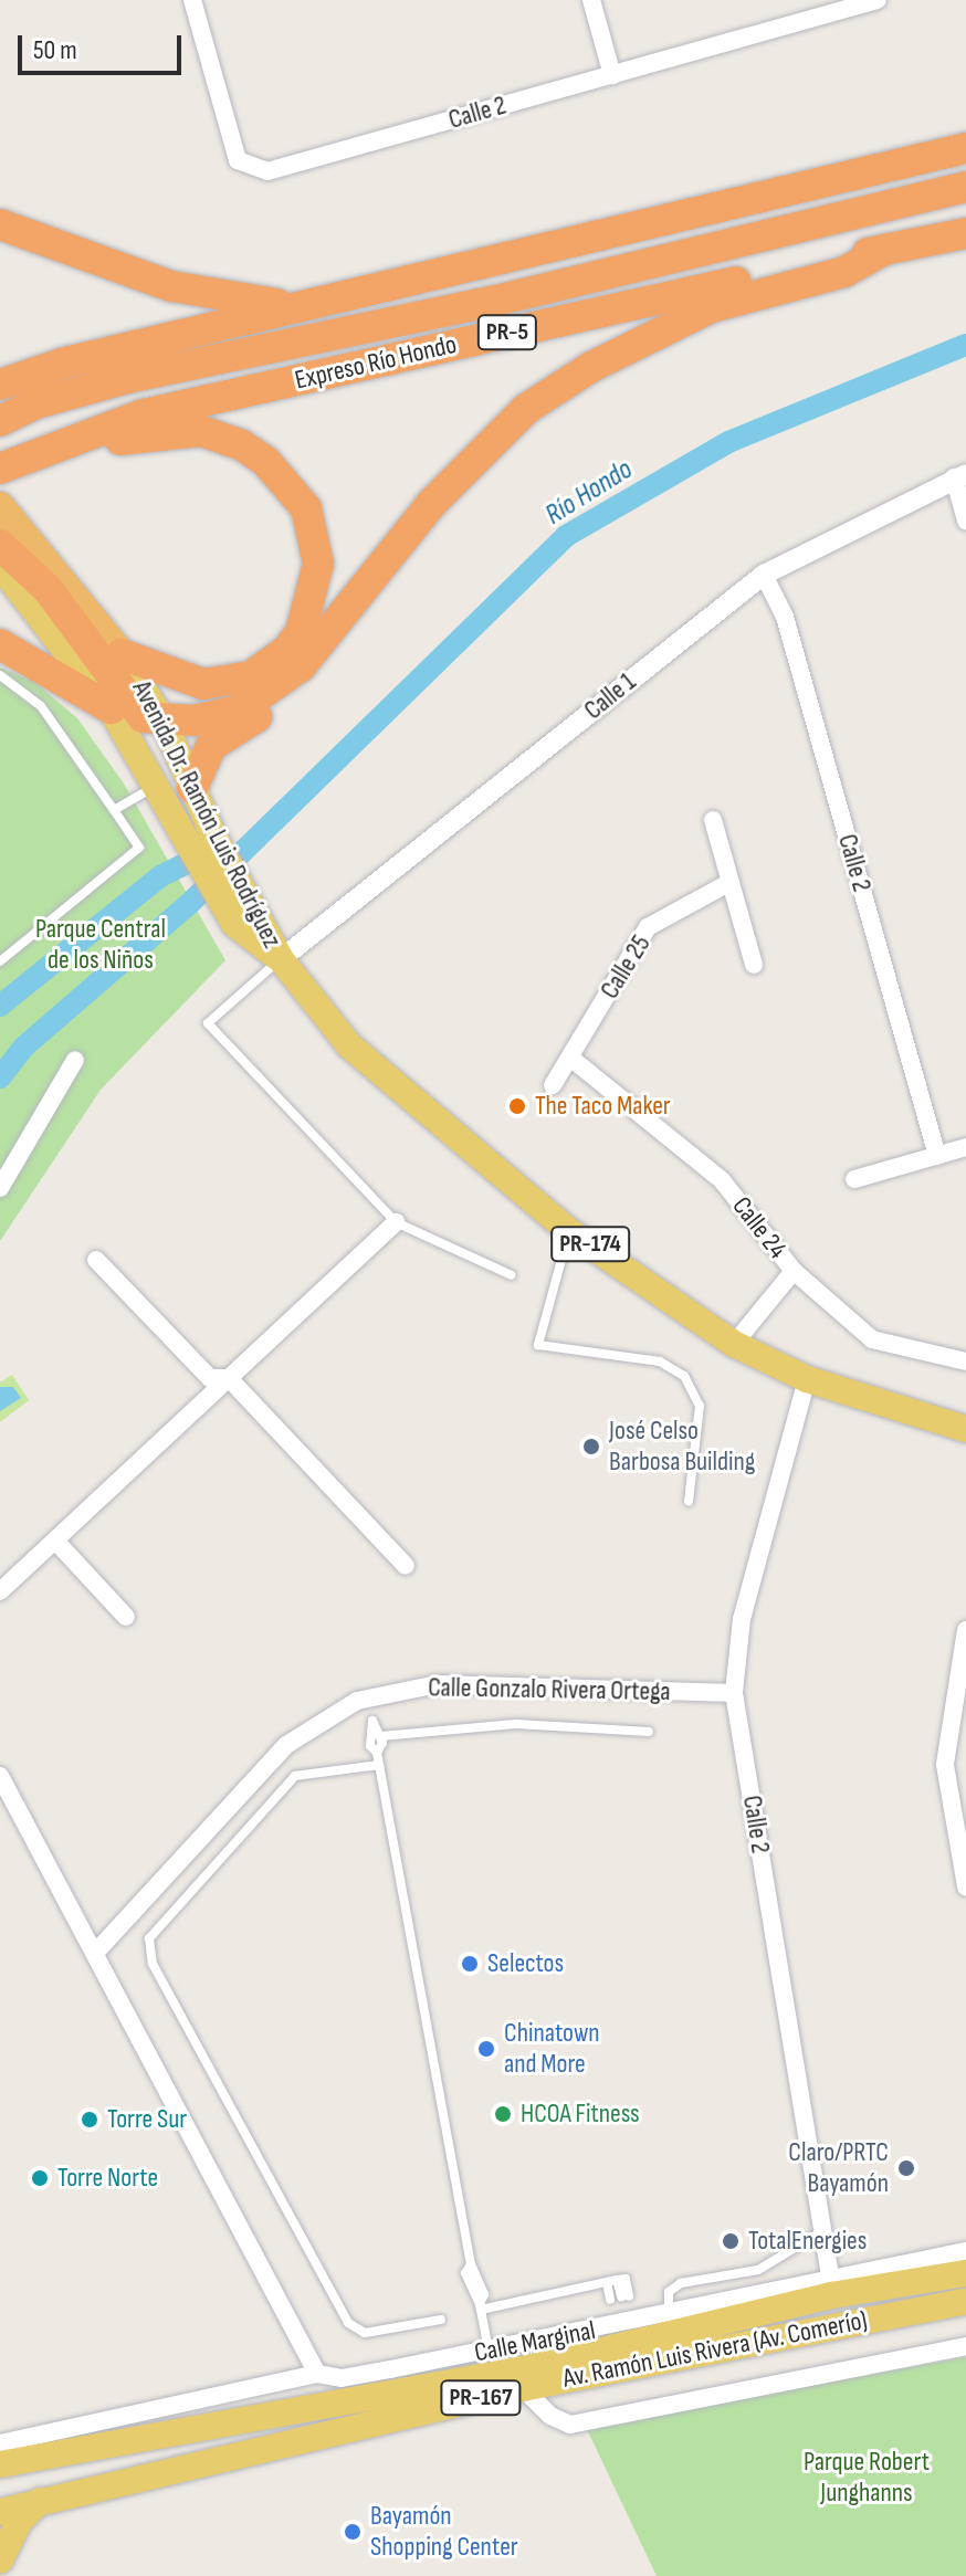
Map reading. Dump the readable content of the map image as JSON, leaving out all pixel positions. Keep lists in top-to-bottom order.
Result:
{
  "streets": {
    "highway": ["PR-5", "Expreso Río Hondo", "Avenida Dr. Ramón Luis Rodríguez"],
    "main road": ["PR-174", "Av. Ramón Luis Rivera (Av. Comerío)", "PR-167"],
    "street": [
      "Calle 2",
      "Calle 1",
      "Calle 25",
      "Calle 24",
      "Calle Gonzalo Rivera Ortega",
      "Calle Marginal"
    ]
  },
  "crossings": [
    ["Calle 2", "Calle 1"],
    ["Calle 2", "Avenida Dr. Ramón Luis Rodríguez"],
    ["Calle 2", "Calle Gonzalo Rivera Ortega"],
    ["Calle 2", "Calle Marginal"],
    ["Calle 1", "Avenida Dr. Ramón Luis Rodríguez"],
    ["Calle 25", "Calle 24"],
    ["Calle Marginal", "Av. Ramón Luis Rivera (Av. Comerío)"]
  ],
  "water": ["Río Hondo"],
  "parks": ["Parque Central de los Niños", "Parque Robert Junghanns"],
  "places": [
    "The Taco Maker",
    "José Celso Barbosa Building",
    "Selectos",
    "Chinatown and More",
    "HCOA Fitness",
    "Torre Sur",
    "Claro/PRTC Bayamón",
    "Torre Norte",
    "TotalEnergies",
    "Bayamón Shopping Center"
  ],
  "scale_bar": "50 m"
}
